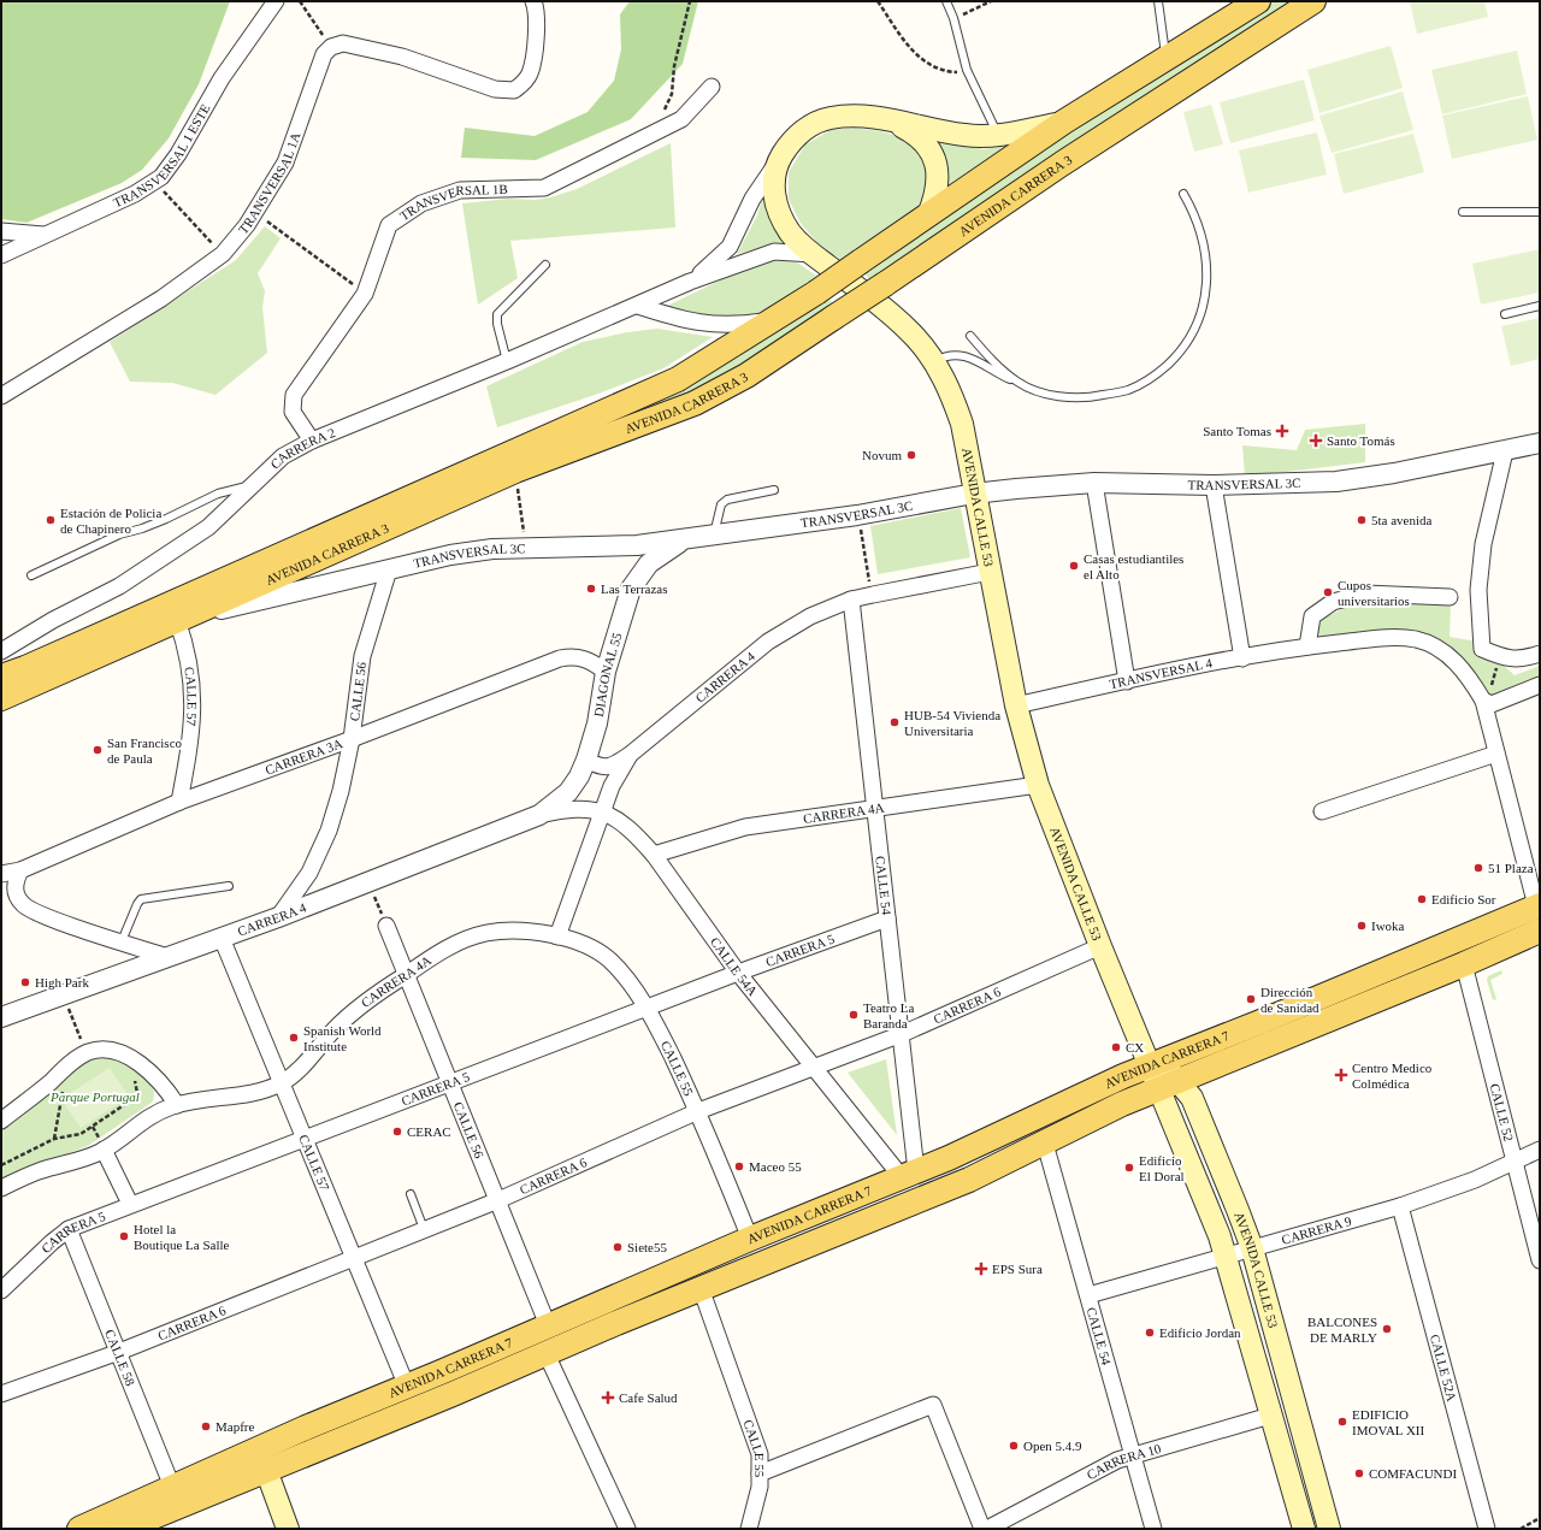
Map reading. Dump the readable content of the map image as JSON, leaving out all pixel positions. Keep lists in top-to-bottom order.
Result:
{
  "streets": {
    "main road": ["AVENIDA CARRERA 3", "AVENIDA CALLE 53", "AVENIDA CARRERA 7"],
    "street": [
      "TRANSVERSAL 1 ESTE",
      "TRANSVERSAL 1A",
      "TRANSVERSAL 1B",
      "CARRERA 2",
      "TRANSVERSAL 3C",
      "TRANSVERSAL 4",
      "DIAGONAL 55",
      "CARRERA 4",
      "CALLE 56",
      "CALLE 57",
      "CARRERA 3A",
      "CARRERA 4A",
      "CALLE 54",
      "CARRERA 5",
      "CALLE 54A",
      "CARRERA 6",
      "CALLE 55",
      "CALLE 52",
      "CARRERA 9",
      "CALLE 58",
      "CALLE 52A",
      "CARRERA 10"
    ]
  },
  "crossings": [
    ["AVENIDA CARRERA 3", "TRANSVERSAL 3C"],
    ["AVENIDA CARRERA 3", "AVENIDA CALLE 53"],
    ["AVENIDA CARRERA 3", "CALLE 57"],
    ["TRANSVERSAL 1B", "CARRERA 2"],
    ["CARRERA 2", "AVENIDA CALLE 53"],
    ["TRANSVERSAL 3C", "AVENIDA CALLE 53"],
    ["TRANSVERSAL 3C", "DIAGONAL 55"],
    ["TRANSVERSAL 3C", "CALLE 56"],
    ["TRANSVERSAL 3C", "CALLE 57"],
    ["AVENIDA CALLE 53", "TRANSVERSAL 4"],
    ["AVENIDA CALLE 53", "CARRERA 4"],
    ["AVENIDA CALLE 53", "CARRERA 4A"],
    ["AVENIDA CALLE 53", "CARRERA 6"],
    ["AVENIDA CALLE 53", "AVENIDA CARRERA 7"],
    ["AVENIDA CALLE 53", "CARRERA 9"],
    ["AVENIDA CALLE 53", "CARRERA 10"],
    ["TRANSVERSAL 4", "AVENIDA CARRERA 7"],
    ["DIAGONAL 55", "CARRERA 4"],
    ["DIAGONAL 55", "CARRERA 3A"],
    ["DIAGONAL 55", "CALLE 54A"],
    ["CARRERA 4", "CALLE 56"],
    ["CARRERA 4", "CALLE 57"],
    ["CARRERA 4", "CALLE 54"],
    ["CARRERA 4", "CALLE 54A"],
    ["CALLE 56", "CARRERA 3A"],
    ["CALLE 56", "CARRERA 4A"],
    ["CALLE 56", "CARRERA 5"],
    ["CALLE 56", "CARRERA 6"],
    ["CALLE 56", "AVENIDA CARRERA 7"],
    ["CALLE 57", "CARRERA 3A"],
    ["CALLE 57", "CARRERA 4A"],
    ["CALLE 57", "CARRERA 5"],
    ["CALLE 57", "CARRERA 6"],
    ["CALLE 57", "AVENIDA CARRERA 7"],
    ["CARRERA 4A", "CALLE 54"],
    ["CARRERA 4A", "CALLE 54A"],
    ["CARRERA 4A", "CALLE 55"],
    ["CALLE 54", "CARRERA 5"],
    ["CALLE 54", "CALLE 54A"],
    ["CALLE 54", "CARRERA 6"],
    ["CALLE 54", "AVENIDA CARRERA 7"],
    ["CALLE 54", "CARRERA 9"],
    ["CALLE 54", "CARRERA 10"],
    ["CARRERA 5", "CALLE 54A"],
    ["CARRERA 5", "CALLE 55"],
    ["CARRERA 5", "CALLE 58"],
    ["CALLE 54A", "CARRERA 6"],
    ["CALLE 54A", "AVENIDA CARRERA 7"],
    ["CARRERA 6", "CALLE 55"],
    ["CARRERA 6", "CALLE 58"],
    ["AVENIDA CARRERA 7", "CALLE 55"],
    ["AVENIDA CARRERA 7", "CALLE 52"],
    ["AVENIDA CARRERA 7", "CALLE 58"],
    ["CALLE 52", "CARRERA 9"],
    ["CARRERA 9", "CALLE 52A"]
  ],
  "parks": ["Parque Portugal"],
  "places": {
    "health": [
      "Santo Tomas",
      "Santo Tomás",
      "Centro Medico Colmédica",
      "EPS Sura",
      "Cafe Salud"
    ],
    "other": [
      "Novum",
      "Estación de Policia de Chapinero",
      "5ta avenida",
      "Casas estudiantiles el Alto",
      "Las Terrazas",
      "Cupos universitarios",
      "HUB-54 Vivienda Universitaria",
      "San Francisco de Paula",
      "51 Plaza",
      "Edificio Sor",
      "Iwoka",
      "High Park",
      "Dirección de Sanidad",
      "Teatro La Baranda",
      "Spanish World Institute",
      "CX",
      "CERAC",
      "Maceo 55",
      "Edificio El Doral",
      "Hotel la Boutique La Salle",
      "Siete55",
      "BALCONES DE MARLY",
      "Edificio Jordan",
      "EDIFICIO IMOVAL XII",
      "Mapfre",
      "Open 5.4.9",
      "COMFACUNDI"
    ]
  }
}
